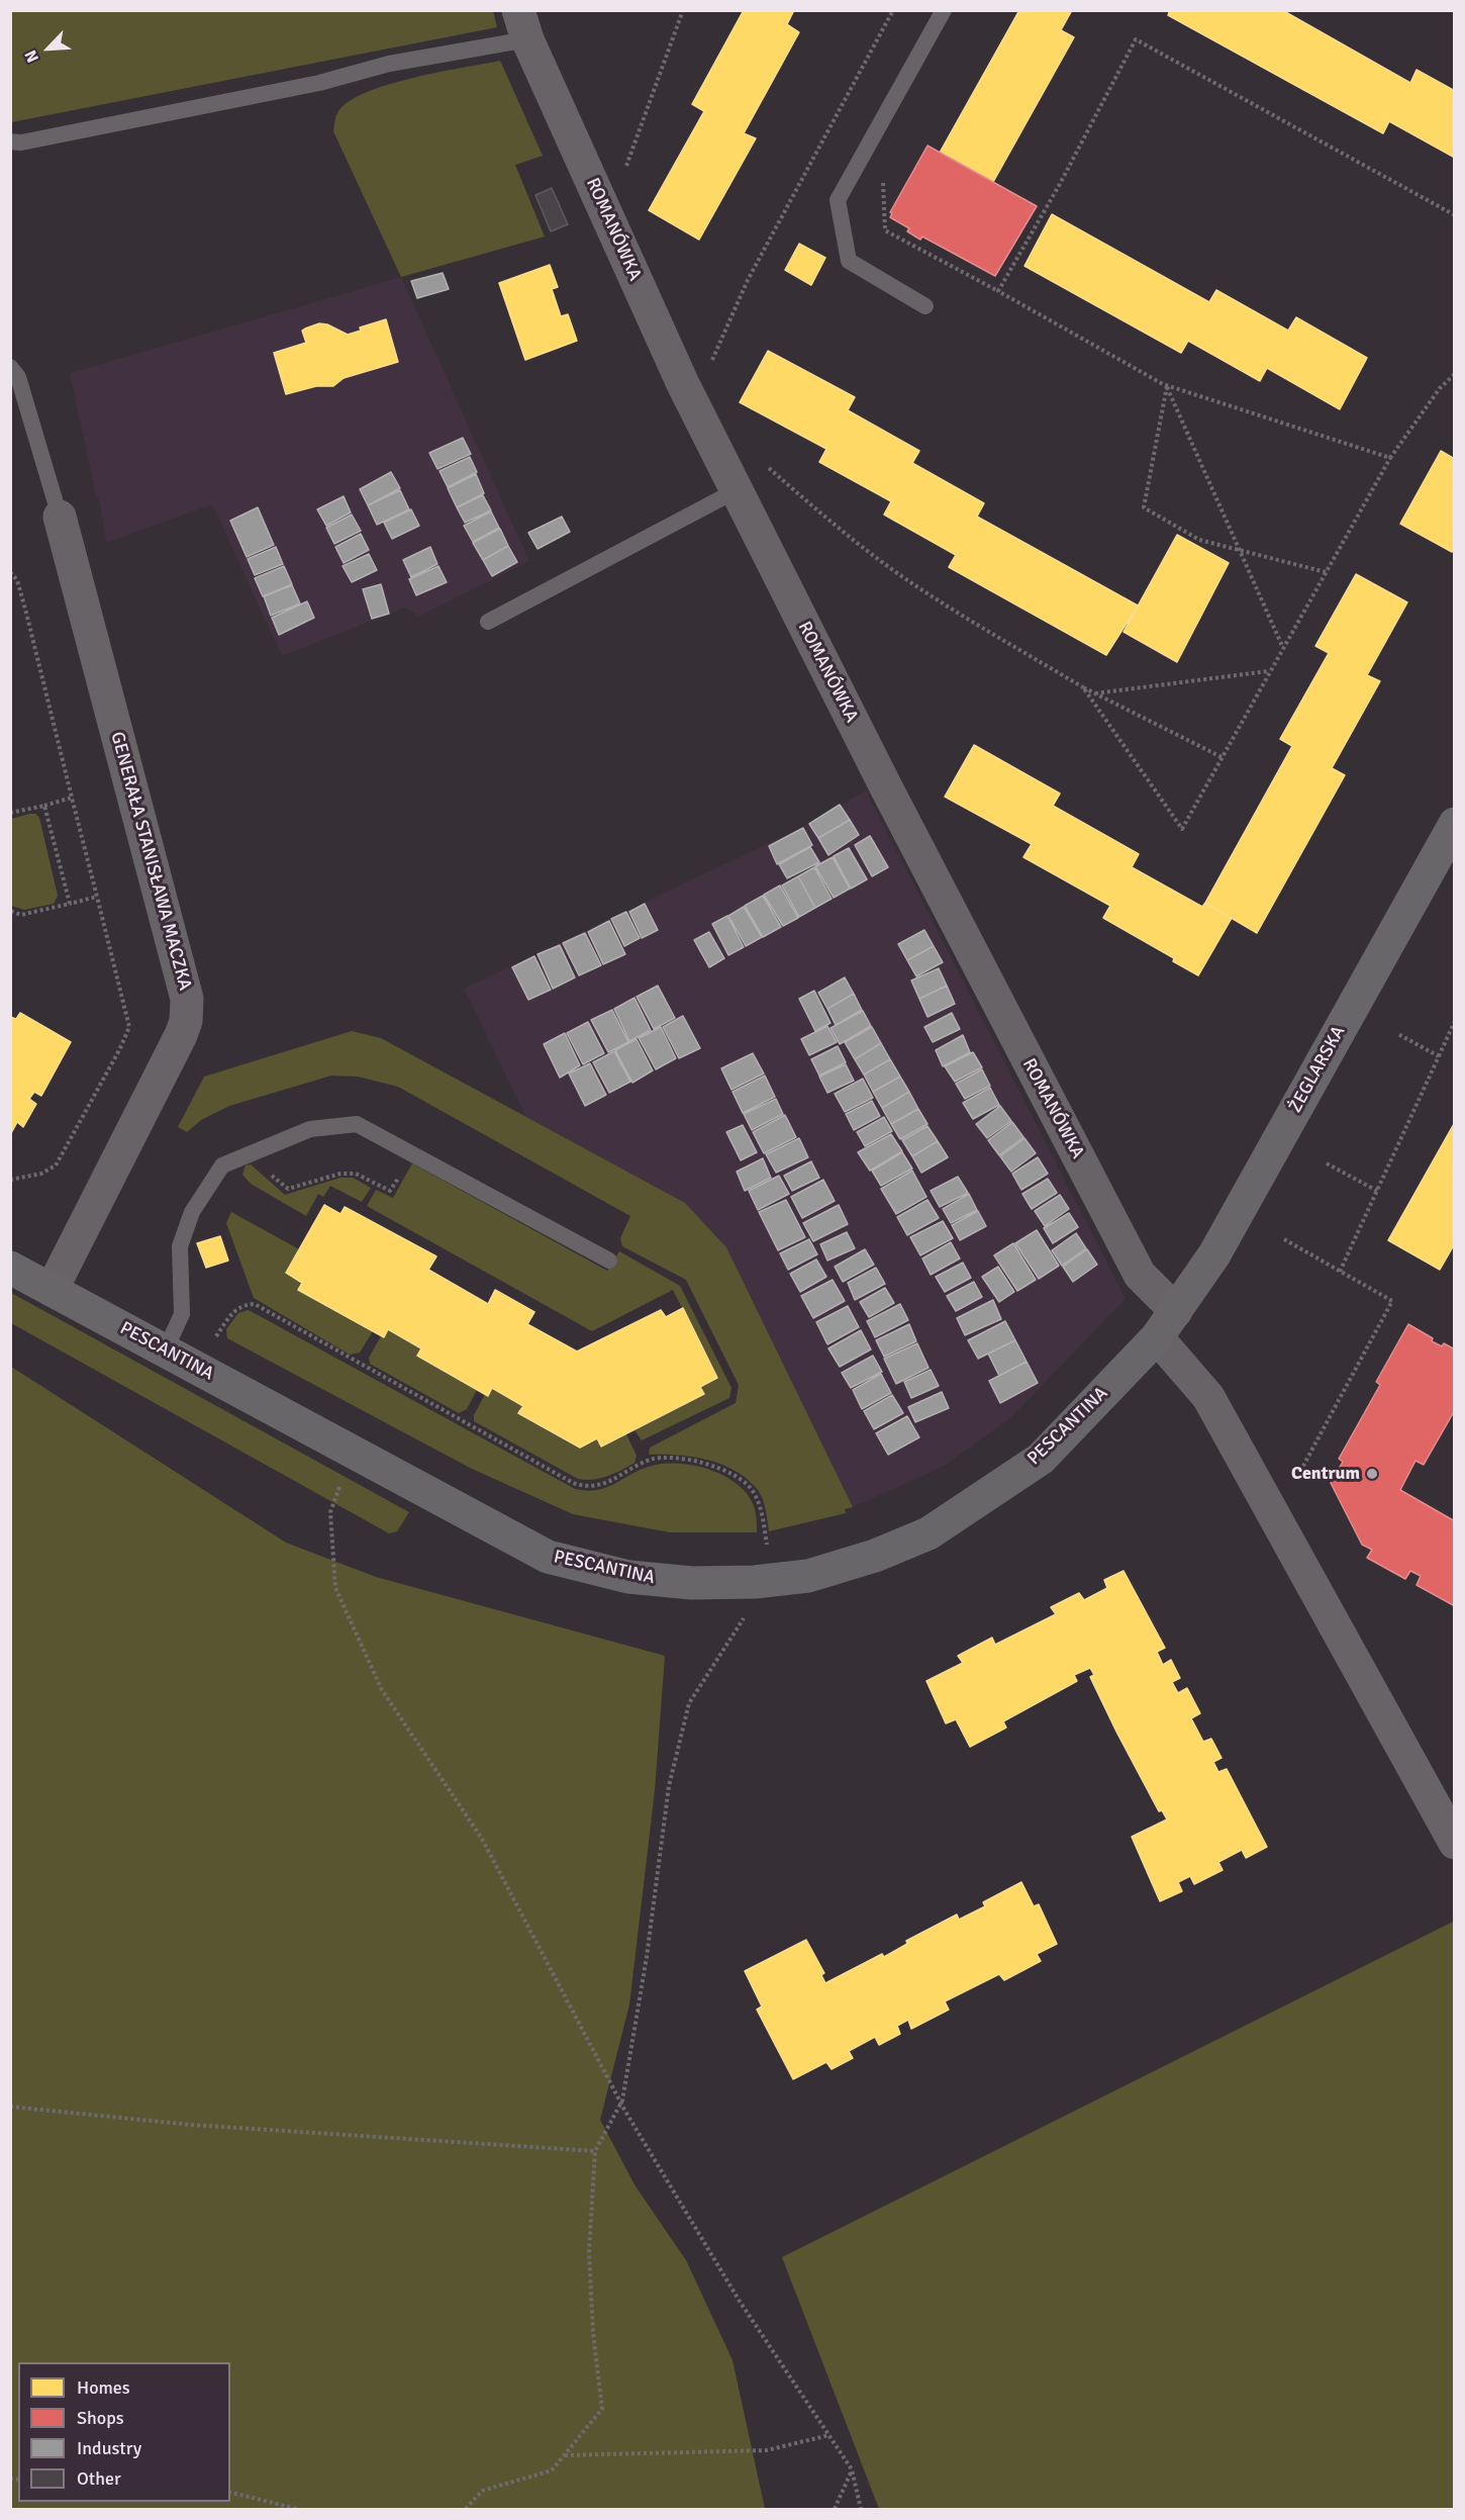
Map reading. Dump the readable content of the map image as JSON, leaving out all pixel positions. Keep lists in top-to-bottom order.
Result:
{
  "streets": {
    "street": [
      "ROMANÓWKA",
      "GENERAŁA STANISŁAWA MACZKA",
      "ŻEGLARSKA",
      "PESCANTINA"
    ]
  },
  "crossings": [
    ["ROMANÓWKA", "ŻEGLARSKA"],
    ["ROMANÓWKA", "PESCANTINA"],
    ["GENERAŁA STANISŁAWA MACZKA", "PESCANTINA"],
    ["ŻEGLARSKA", "PESCANTINA"]
  ],
  "places": ["Centrum"],
  "legend": [
    "Homes",
    "Shops",
    "Industry",
    "Other"
  ],
  "north": "bottom left"
}
